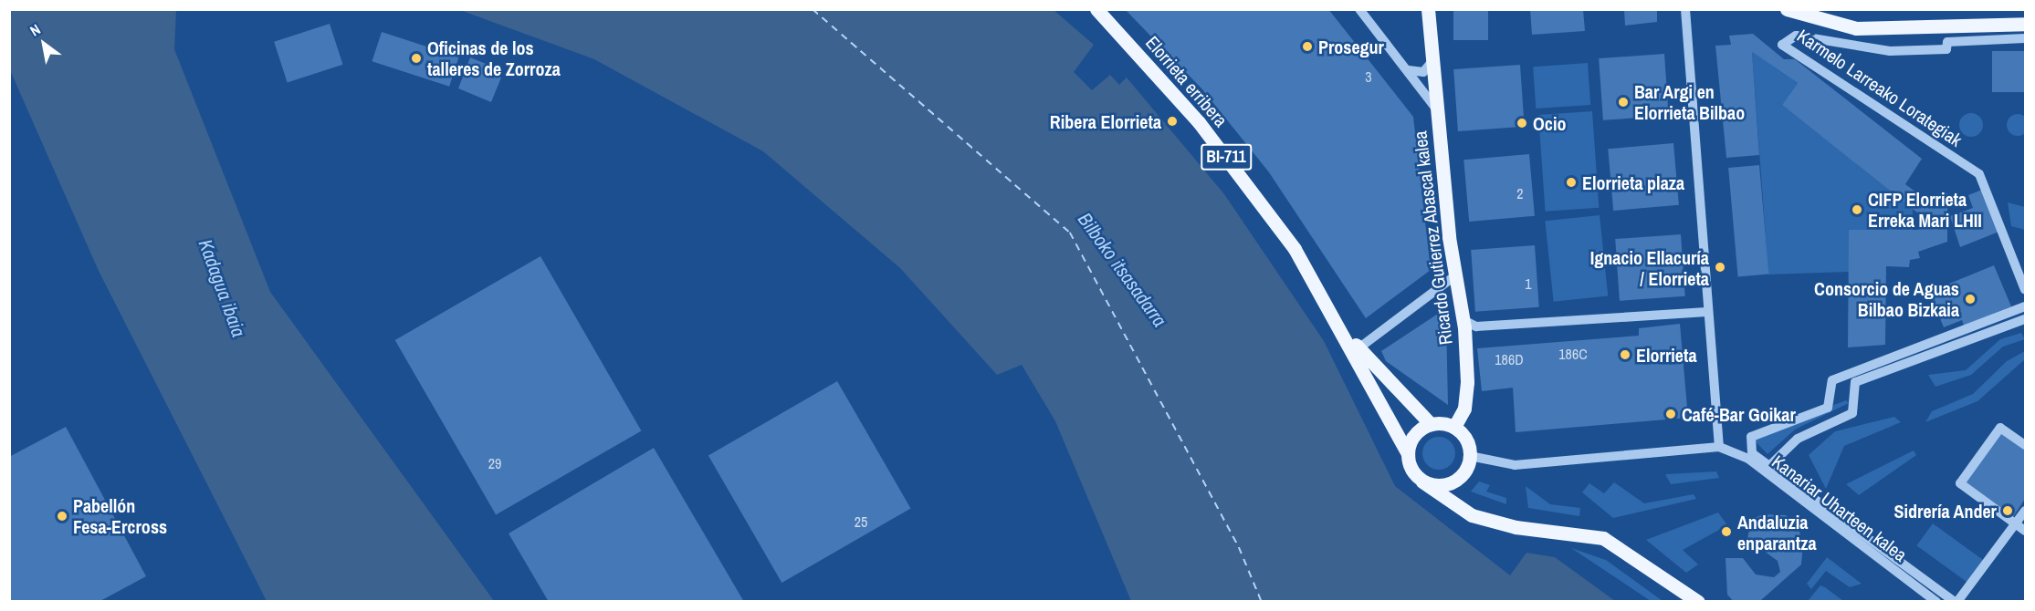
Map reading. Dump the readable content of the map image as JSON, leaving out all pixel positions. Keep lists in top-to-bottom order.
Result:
{
  "streets": {
    "main road": ["Elorrieta erribera", "BI-711", "Ricardo Gutierrez Abascal kalea"],
    "street": ["Karmelo Larreako Lorategiak", "Kanariar Uharteen kalea"]
  },
  "crossings": [
    ["Elorrieta erribera", "BI-711"],
    ["BI-711", "Ricardo Gutierrez Abascal kalea"]
  ],
  "water": ["Bilboko itsasadarra", "Kadagua ibaia"],
  "places": [
    "Prosegur",
    "Oficinas de los talleres de Zorroza",
    "Bar Argi en Elorrieta Bilbao",
    "Ribera Elorrieta",
    "Ocio",
    "Elorrieta plaza",
    "CIFP Elorrieta Erreka Mari LHII",
    "Ignacio Ellacuría / Elorrieta",
    "Consorcio de Aguas Bilbao Bizkaia",
    "Elorrieta",
    "Café-Bar Goikar",
    "Sidrería Ander",
    "Pabellón Fesa-Ercross",
    "Andaluzia enparantza"
  ],
  "house_numbers": [
    "3",
    "2",
    "1",
    "186C",
    "186D",
    "29",
    "25"
  ],
  "north": "top left"
}
